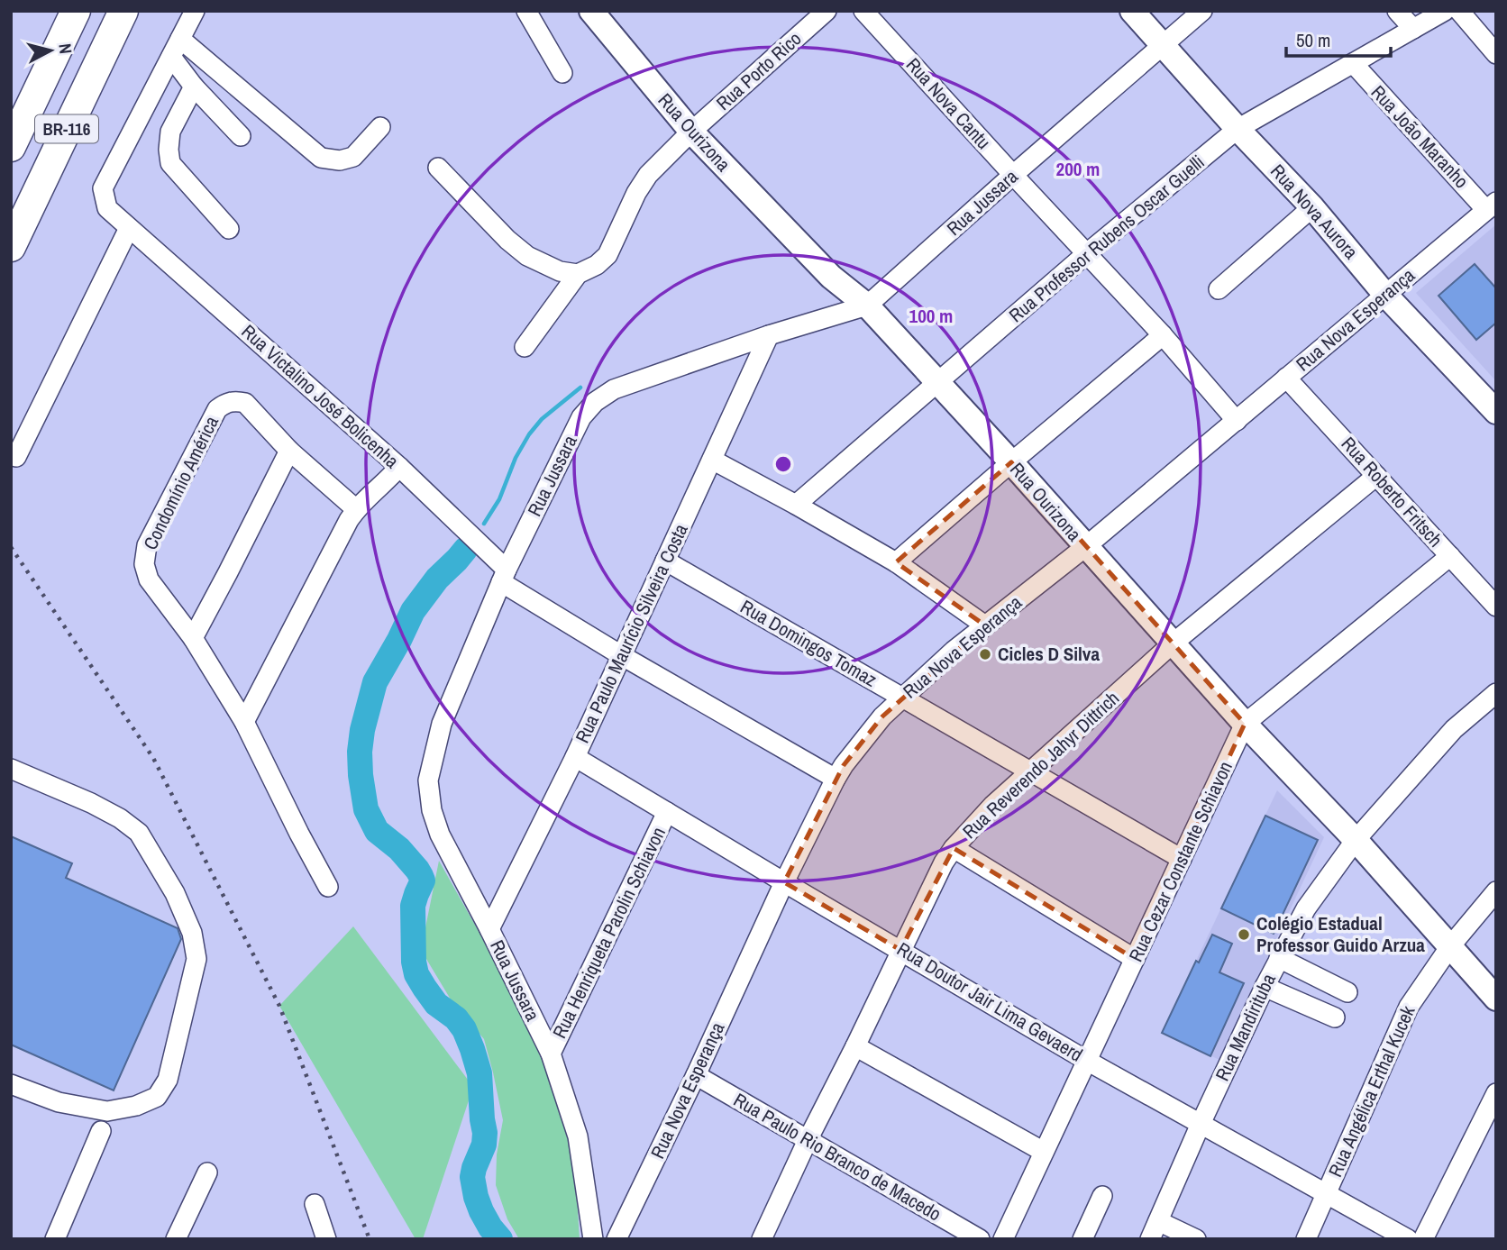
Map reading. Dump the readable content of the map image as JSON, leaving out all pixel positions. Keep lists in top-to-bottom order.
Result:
{
  "streets": {
    "highway": ["BR-116"],
    "main road": ["Rua Ourizona", "Rua Nova Aurora"],
    "street": [
      "Rua Porto Rico",
      "Rua Nova Cantu",
      "Rua João Maranho",
      "Rua Jussara",
      "Rua Professor Rubens Oscar Guelli",
      "Rua Nova Esperança",
      "Rua Victalino José Bolicenha",
      "Condomínio América",
      "Rua Roberto Fritsch",
      "Rua Paulo Maurício Silveira Costa",
      "Rua Domingos Tomaz",
      "Rua Reverendo Jahyr Dittrich",
      "Rua Cezar Constante Schiavon",
      "Rua Henriqueta Parolin Schiavon",
      "Rua Doutor Jair Lima Gevaerd",
      "Rua Mandirituba",
      "Rua Angélica Erthal Kucek",
      "Rua Paulo Rio Branco de Macedo"
    ]
  },
  "crossings": [
    ["Rua Porto Rico", "Rua Ourizona"],
    ["Rua Nova Cantu", "Rua Jussara"],
    ["Rua Nova Cantu", "Rua Professor Rubens Oscar Guelli"],
    ["Rua Nova Cantu", "Rua Nova Esperança"],
    ["Rua Ourizona", "Rua Jussara"],
    ["Rua Ourizona", "Rua Professor Rubens Oscar Guelli"],
    ["Rua Ourizona", "Rua Nova Esperança"],
    ["Rua Ourizona", "Rua Reverendo Jahyr Dittrich"],
    ["Rua Ourizona", "Rua Cezar Constante Schiavon"],
    ["Rua Ourizona", "Rua Mandirituba"],
    ["Rua Ourizona", "Rua Angélica Erthal Kucek"],
    ["Rua João Maranho", "Rua Professor Rubens Oscar Guelli"],
    ["Rua João Maranho", "Rua Nova Esperança"],
    ["Rua Jussara", "Rua Nova Aurora"],
    ["Rua Jussara", "Rua Victalino José Bolicenha"],
    ["Rua Jussara", "Rua Paulo Maurício Silveira Costa"],
    ["Rua Jussara", "Rua Henriqueta Parolin Schiavon"],
    ["Rua Nova Aurora", "Rua Professor Rubens Oscar Guelli"],
    ["Rua Nova Aurora", "Rua Nova Esperança"],
    ["Rua Nova Esperança", "Rua Victalino José Bolicenha"],
    ["Rua Nova Esperança", "Rua Roberto Fritsch"],
    ["Rua Nova Esperança", "Rua Domingos Tomaz"],
    ["Rua Nova Esperança", "Rua Doutor Jair Lima Gevaerd"],
    ["Rua Nova Esperança", "Rua Paulo Rio Branco de Macedo"],
    ["Rua Victalino José Bolicenha", "Rua Paulo Maurício Silveira Costa"],
    ["Rua Roberto Fritsch", "Rua Reverendo Jahyr Dittrich"],
    ["Rua Roberto Fritsch", "Rua Cezar Constante Schiavon"],
    ["Rua Paulo Maurício Silveira Costa", "Rua Domingos Tomaz"],
    ["Rua Paulo Maurício Silveira Costa", "Rua Doutor Jair Lima Gevaerd"],
    ["Rua Domingos Tomaz", "Rua Reverendo Jahyr Dittrich"],
    ["Rua Domingos Tomaz", "Rua Cezar Constante Schiavon"],
    ["Rua Reverendo Jahyr Dittrich", "Rua Doutor Jair Lima Gevaerd"],
    ["Rua Reverendo Jahyr Dittrich", "Rua Paulo Rio Branco de Macedo"],
    ["Rua Cezar Constante Schiavon", "Rua Doutor Jair Lima Gevaerd"],
    ["Rua Henriqueta Parolin Schiavon", "Rua Doutor Jair Lima Gevaerd"],
    ["Rua Doutor Jair Lima Gevaerd", "Rua Mandirituba"],
    ["Rua Doutor Jair Lima Gevaerd", "Rua Angélica Erthal Kucek"]
  ],
  "places": ["Cicles D Silva", "Colégio Estadual Professor Guido Arzua"],
  "scale_bar": "50 m",
  "north": "right",
  "rings": ["200 m", "100 m"]
}
